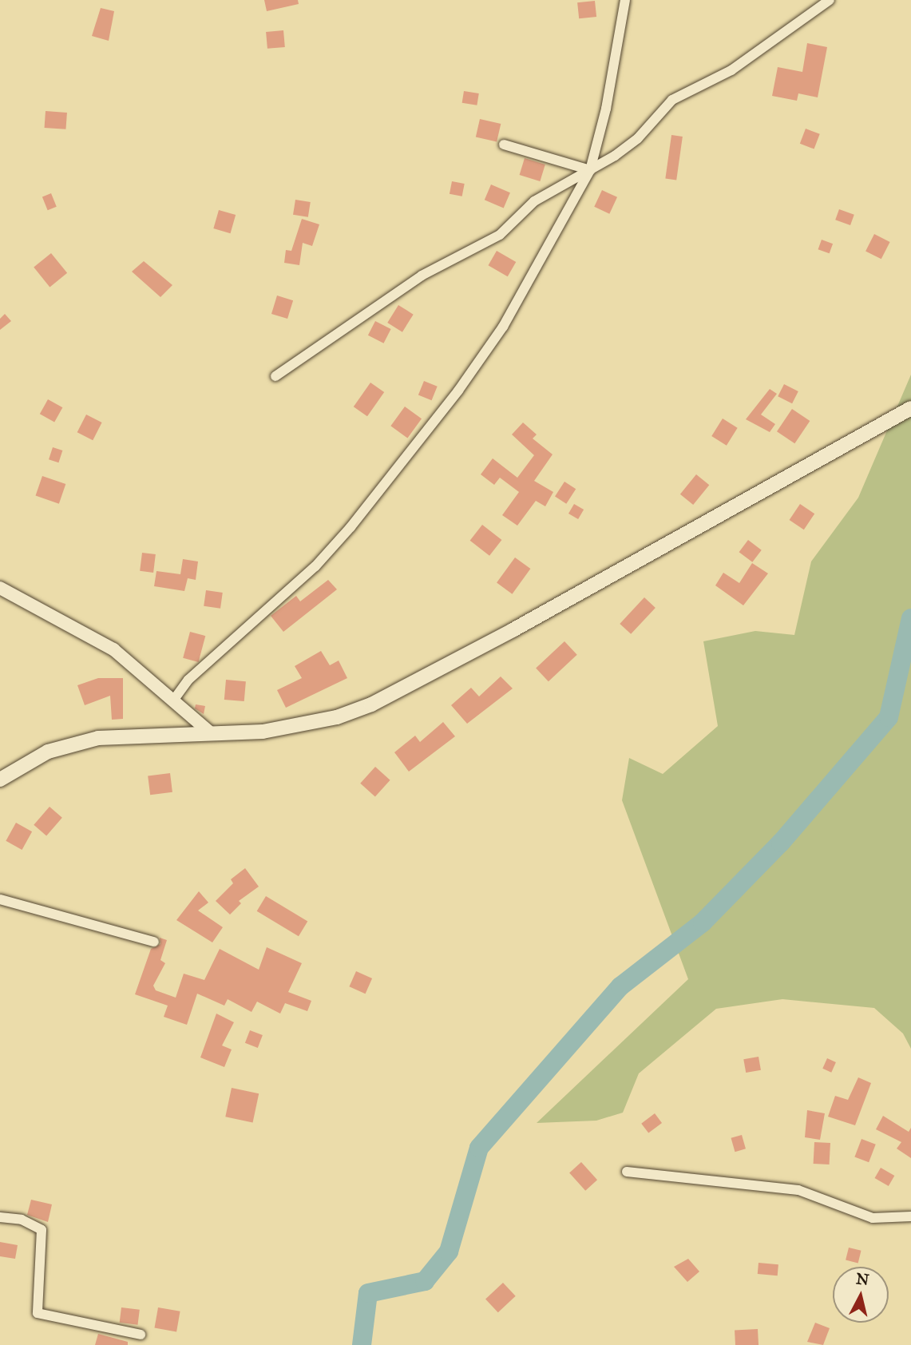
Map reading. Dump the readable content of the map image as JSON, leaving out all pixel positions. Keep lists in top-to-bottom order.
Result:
{
  "north": "top"
}
